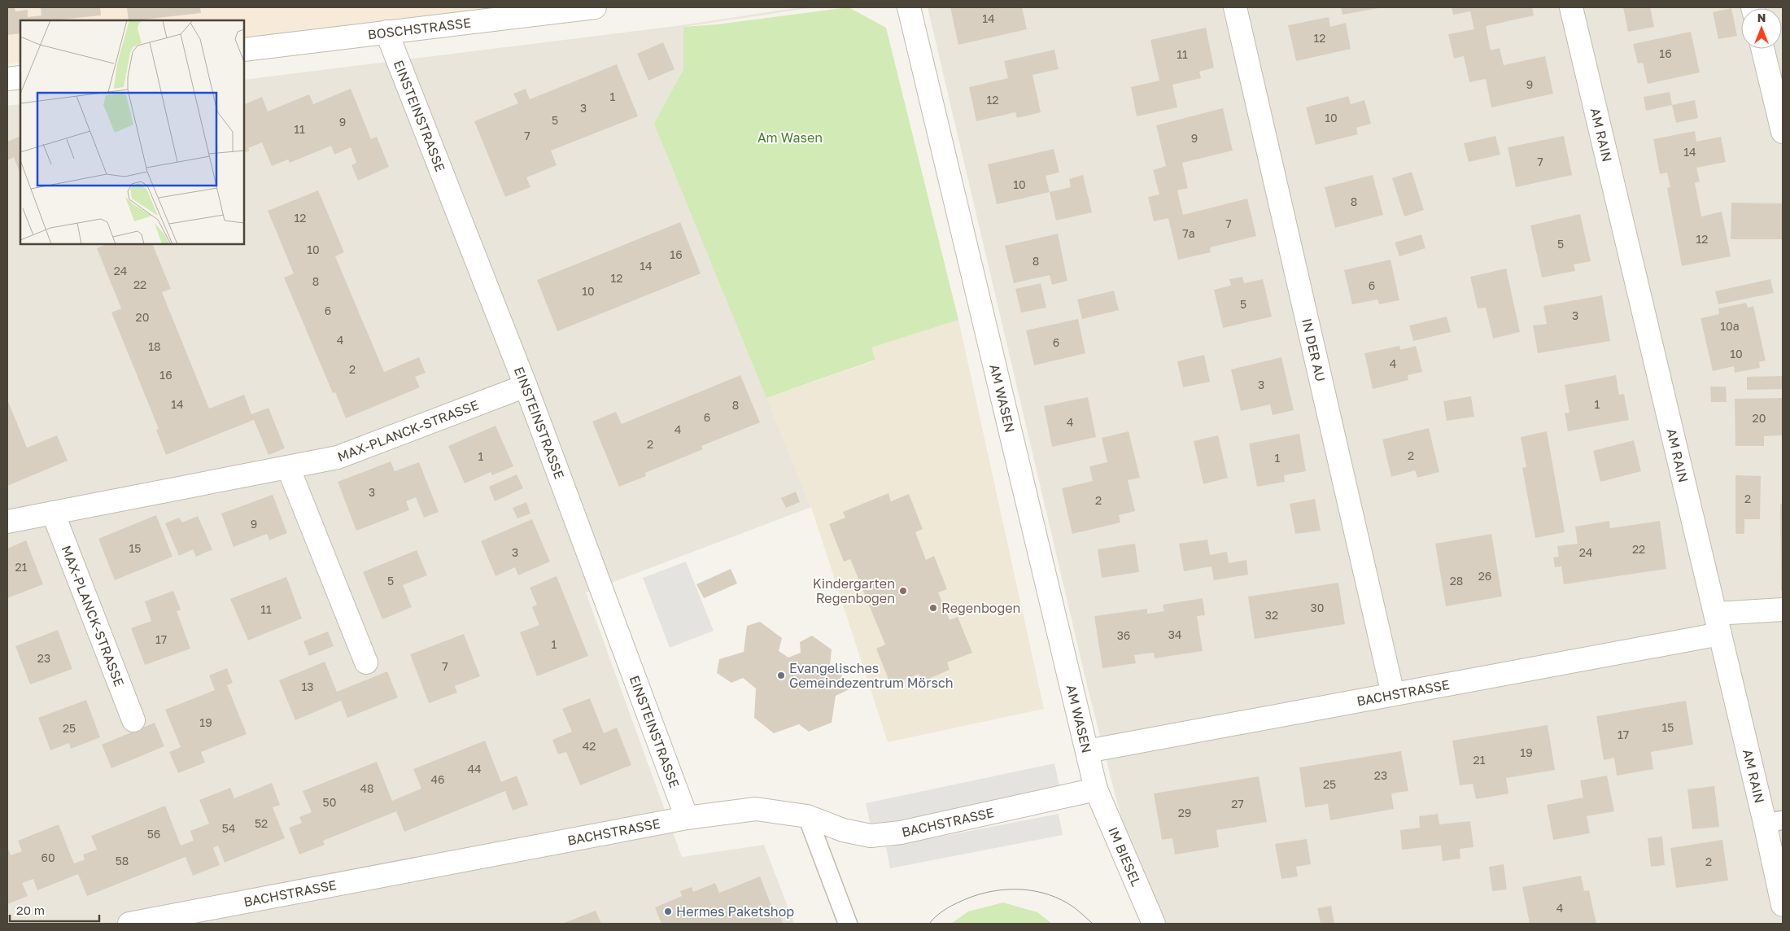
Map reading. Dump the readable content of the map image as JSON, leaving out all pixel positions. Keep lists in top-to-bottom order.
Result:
{
  "streets": {
    "street": [
      "BOSCHSTRASSE",
      "EINSTEINSTRASSE",
      "AM RAIN",
      "IN DER AU",
      "AM WASEN",
      "MAX-PLANCK-STRASSE",
      "BACHSTRASSE",
      "IM BIESEL"
    ]
  },
  "crossings": [
    ["BOSCHSTRASSE", "EINSTEINSTRASSE"],
    ["EINSTEINSTRASSE", "MAX-PLANCK-STRASSE"],
    ["EINSTEINSTRASSE", "BACHSTRASSE"],
    ["AM RAIN", "BACHSTRASSE"],
    ["IN DER AU", "BACHSTRASSE"],
    ["AM WASEN", "BACHSTRASSE"],
    ["AM WASEN", "IM BIESEL"],
    ["BACHSTRASSE", "IM BIESEL"]
  ],
  "parks": ["Am Wasen"],
  "places": [
    "Kindergarten Regenbogen",
    "Regenbogen",
    "Evangelisches Gemeindezentrum Mörsch",
    "Hermes Paketshop"
  ],
  "house_numbers": [
    "14",
    "12",
    "16",
    "11",
    "9",
    "1",
    "12",
    "3",
    "10",
    "5",
    "9",
    "11",
    "7",
    "9",
    "14",
    "7",
    "10",
    "8",
    "12",
    "7",
    "7a",
    "12",
    "5",
    "10",
    "16",
    "8",
    "14",
    "24",
    "12",
    "8",
    "22",
    "6",
    "10",
    "5",
    "6",
    "3",
    "20",
    "10a",
    "4",
    "6",
    "18",
    "10",
    "4",
    "2",
    "16",
    "3",
    "14",
    "1",
    "8",
    "6",
    "20",
    "4",
    "4",
    "2",
    "2",
    "1",
    "1",
    "3",
    "2",
    "2",
    "9",
    "15",
    "22",
    "3",
    "24",
    "21",
    "26",
    "5",
    "28",
    "30",
    "11",
    "32",
    "34",
    "36",
    "17",
    "1",
    "23",
    "7",
    "13",
    "19",
    "15",
    "25",
    "17",
    "42",
    "19",
    "21",
    "44",
    "23",
    "46",
    "25",
    "48",
    "50",
    "27",
    "29",
    "52",
    "54",
    "56",
    "60",
    "58",
    "2",
    "4"
  ],
  "scale_bar": "20 m",
  "north": "top"
}
